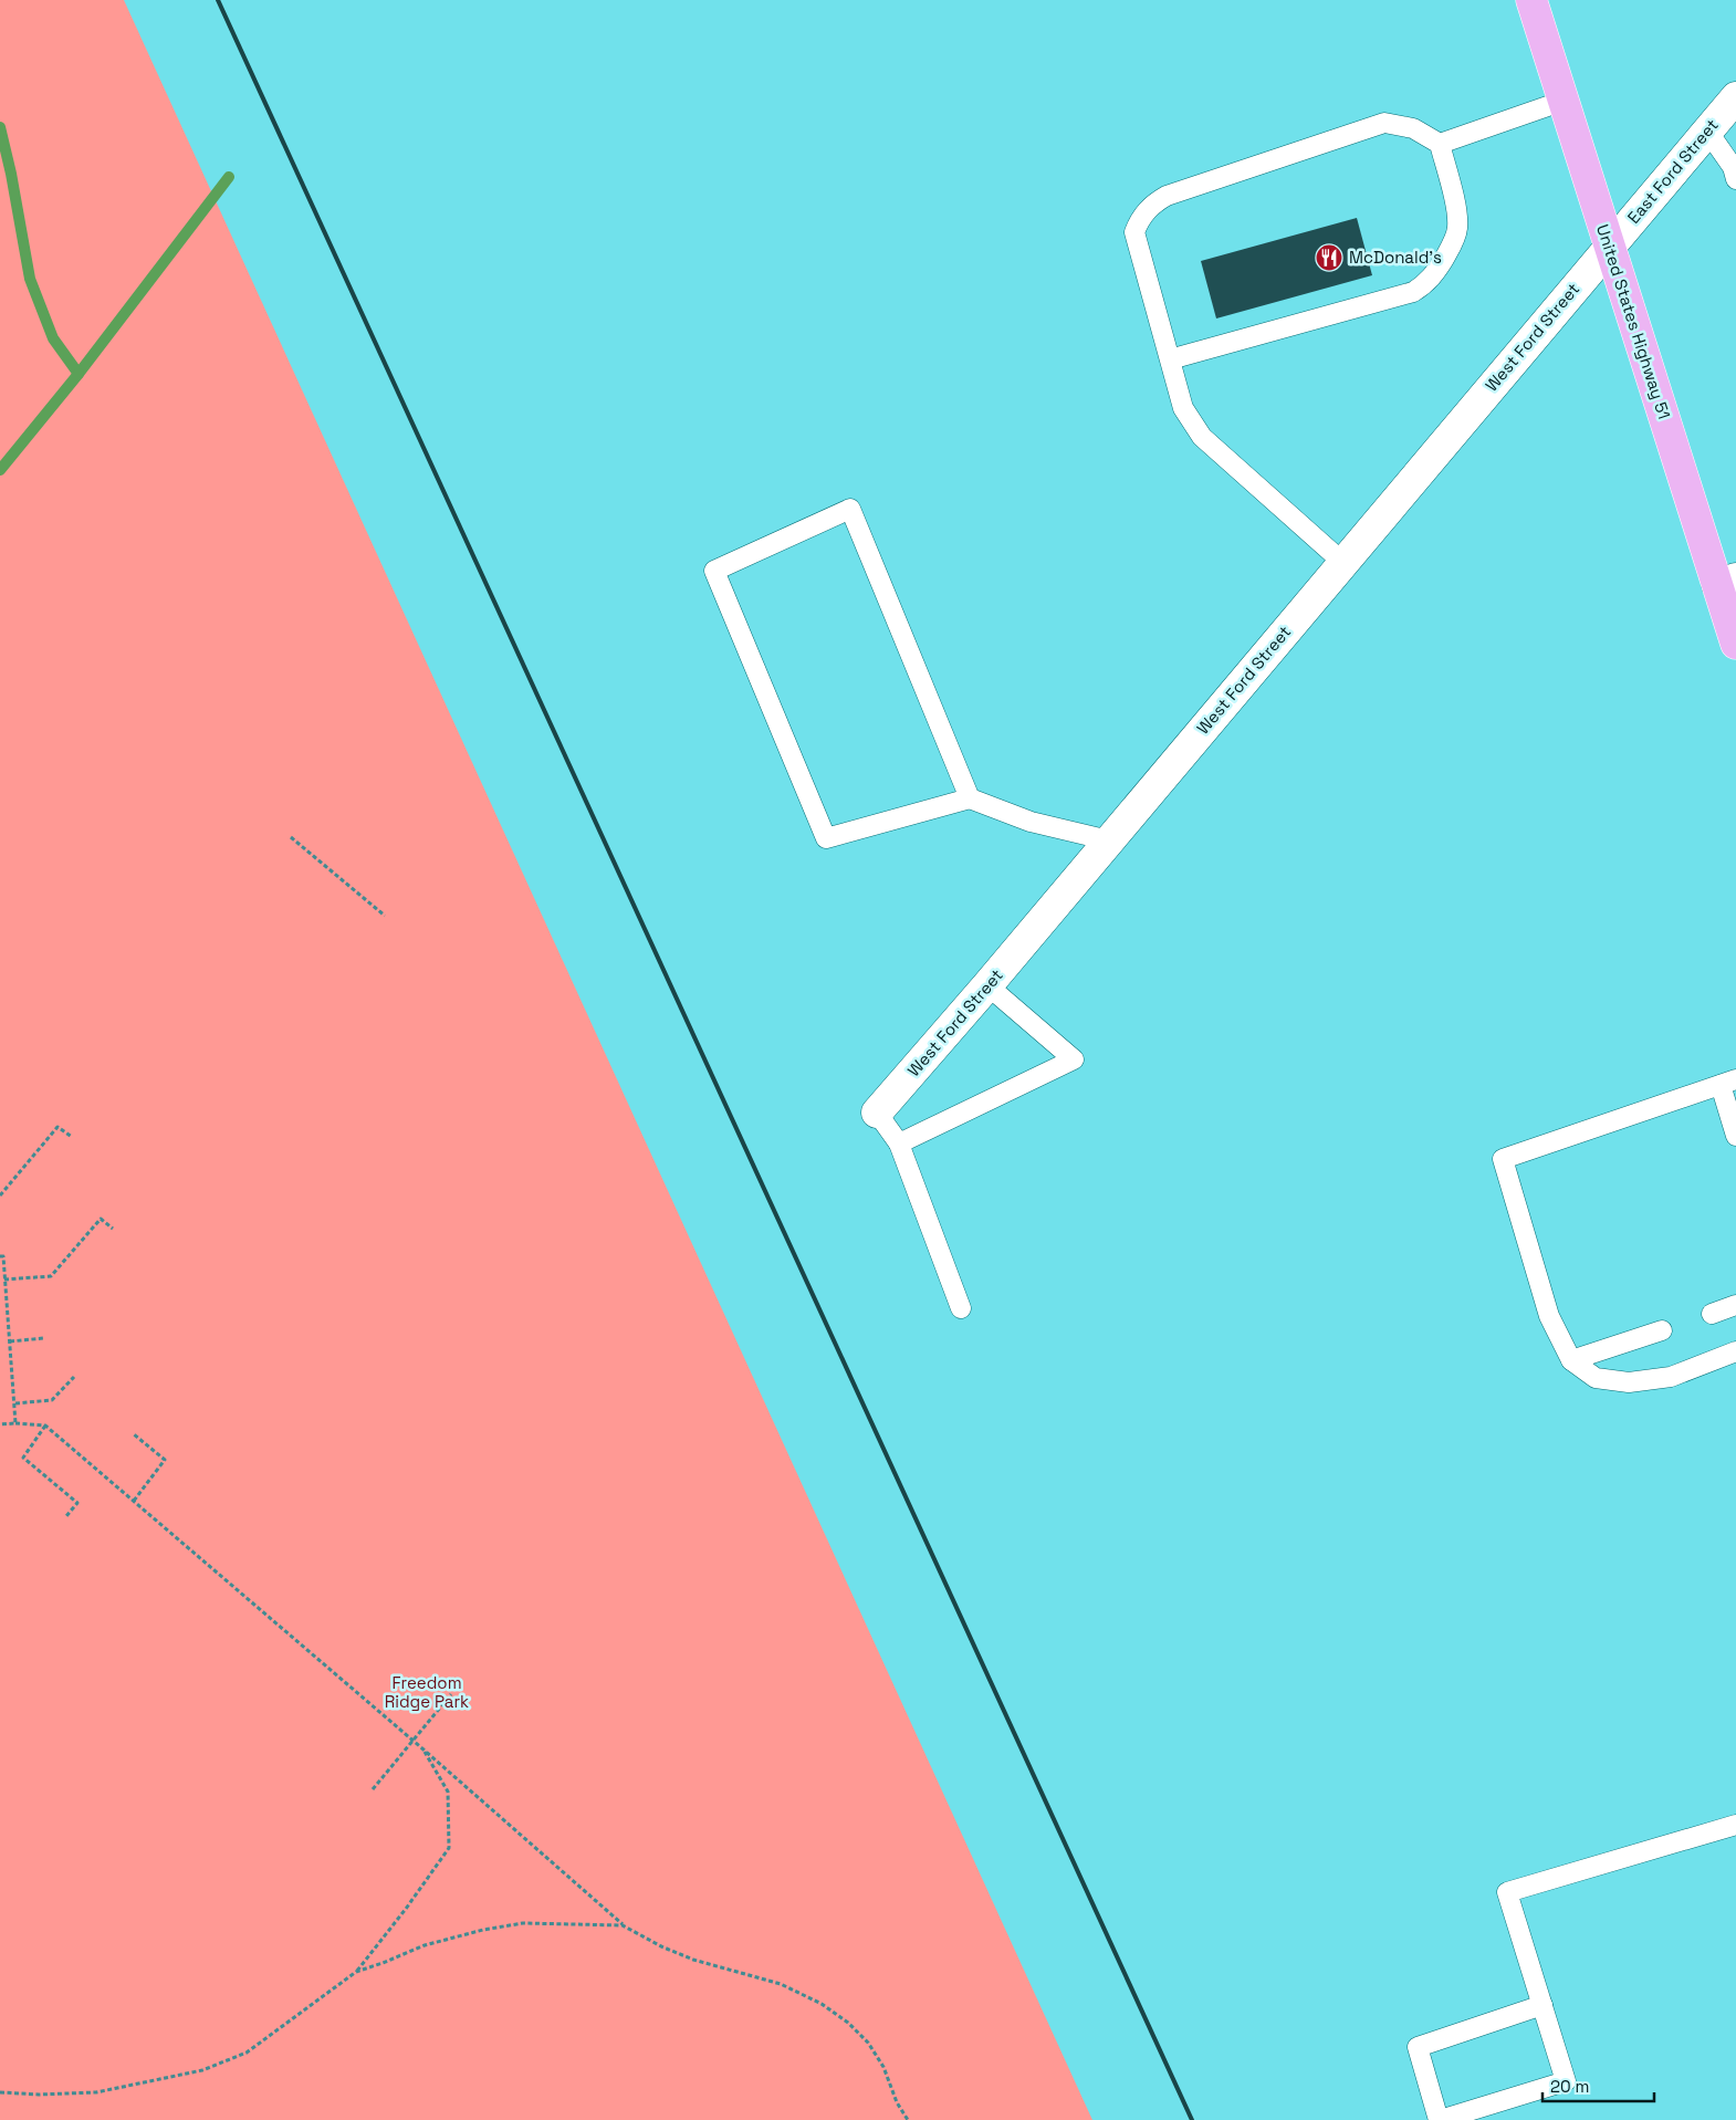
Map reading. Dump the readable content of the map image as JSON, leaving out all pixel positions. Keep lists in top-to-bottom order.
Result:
{
  "streets": {
    "main road": ["United States Highway 51"],
    "street": ["East Ford Street", "West Ford Street"]
  },
  "crossings": [
    ["East Ford Street", "United States Highway 51"],
    ["East Ford Street", "West Ford Street"],
    ["United States Highway 51", "West Ford Street"]
  ],
  "parks": ["Freedom Ridge Park"],
  "places": {
    "restaurant": ["McDonald's"]
  },
  "scale_bar": "20 m"
}
